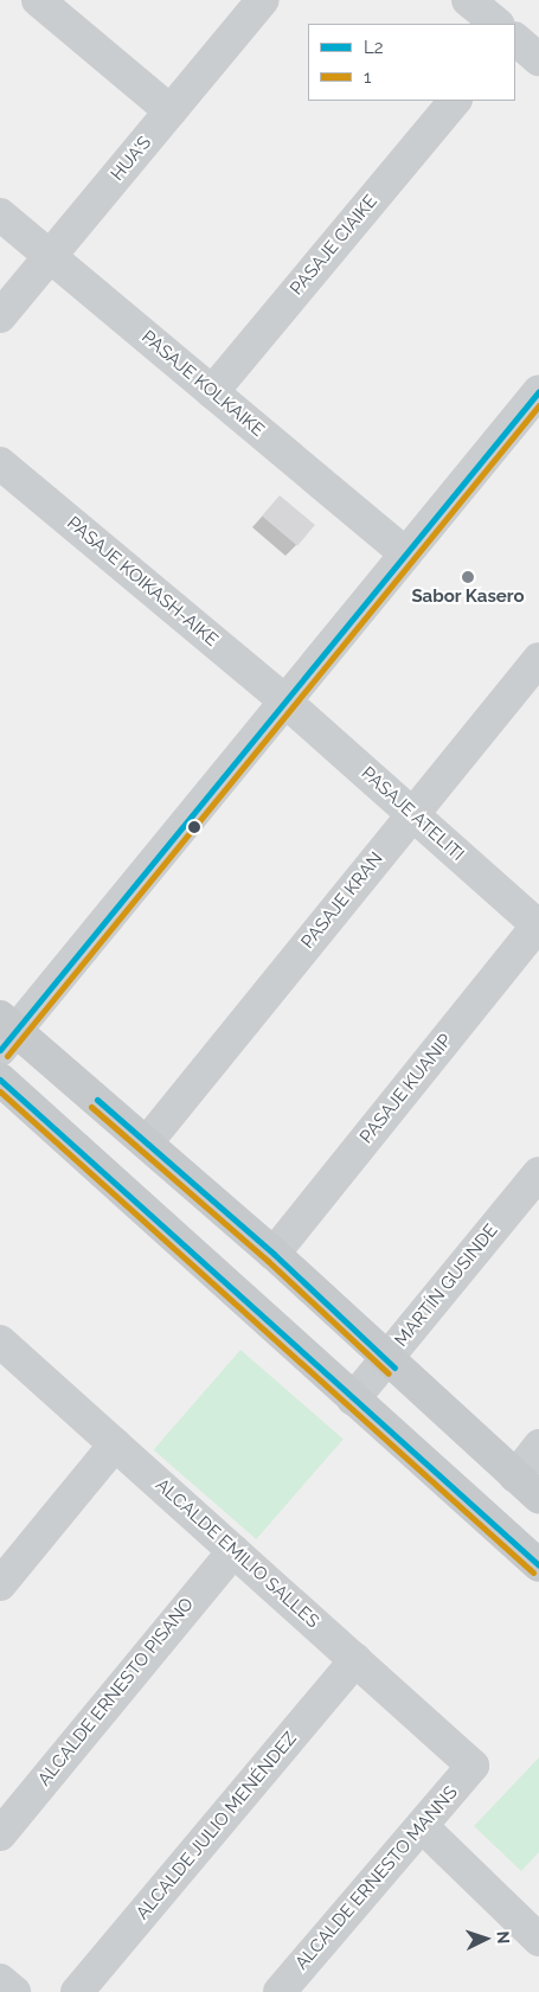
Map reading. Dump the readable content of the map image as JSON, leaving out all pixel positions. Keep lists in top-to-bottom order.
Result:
{
  "streets": {
    "street": [
      "HUA'S",
      "PASAJE CIAIKE",
      "PASAJE KOLKAIKE",
      "PASAJE KOIKASH-AIKE",
      "PASAJE ATELITI",
      "PASAJE KRAN",
      "PASAJE KUANIP",
      "MARTÍN GUSINDE",
      "ALCALDE EMILIO SALLES",
      "ALCALDE ERNESTO PISANO",
      "ALCALDE JULIO MENÉNDEZ",
      "ALCALDE ERNESTO MANNS"
    ]
  },
  "crossings": [
    ["HUA'S", "PASAJE KOLKAIKE"],
    ["PASAJE CIAIKE", "PASAJE KOLKAIKE"],
    ["PASAJE KOIKASH-AIKE", "PASAJE ATELITI"],
    ["PASAJE ATELITI", "PASAJE KRAN"],
    ["PASAJE ATELITI", "PASAJE KUANIP"],
    ["ALCALDE EMILIO SALLES", "ALCALDE ERNESTO PISANO"],
    ["ALCALDE EMILIO SALLES", "ALCALDE JULIO MENÉNDEZ"],
    ["ALCALDE EMILIO SALLES", "ALCALDE ERNESTO MANNS"]
  ],
  "places": ["Sabor Kasero"],
  "lines": ["transit line L2", "transit line 1"],
  "legend": ["L2", "1"],
  "north": "right"
}
